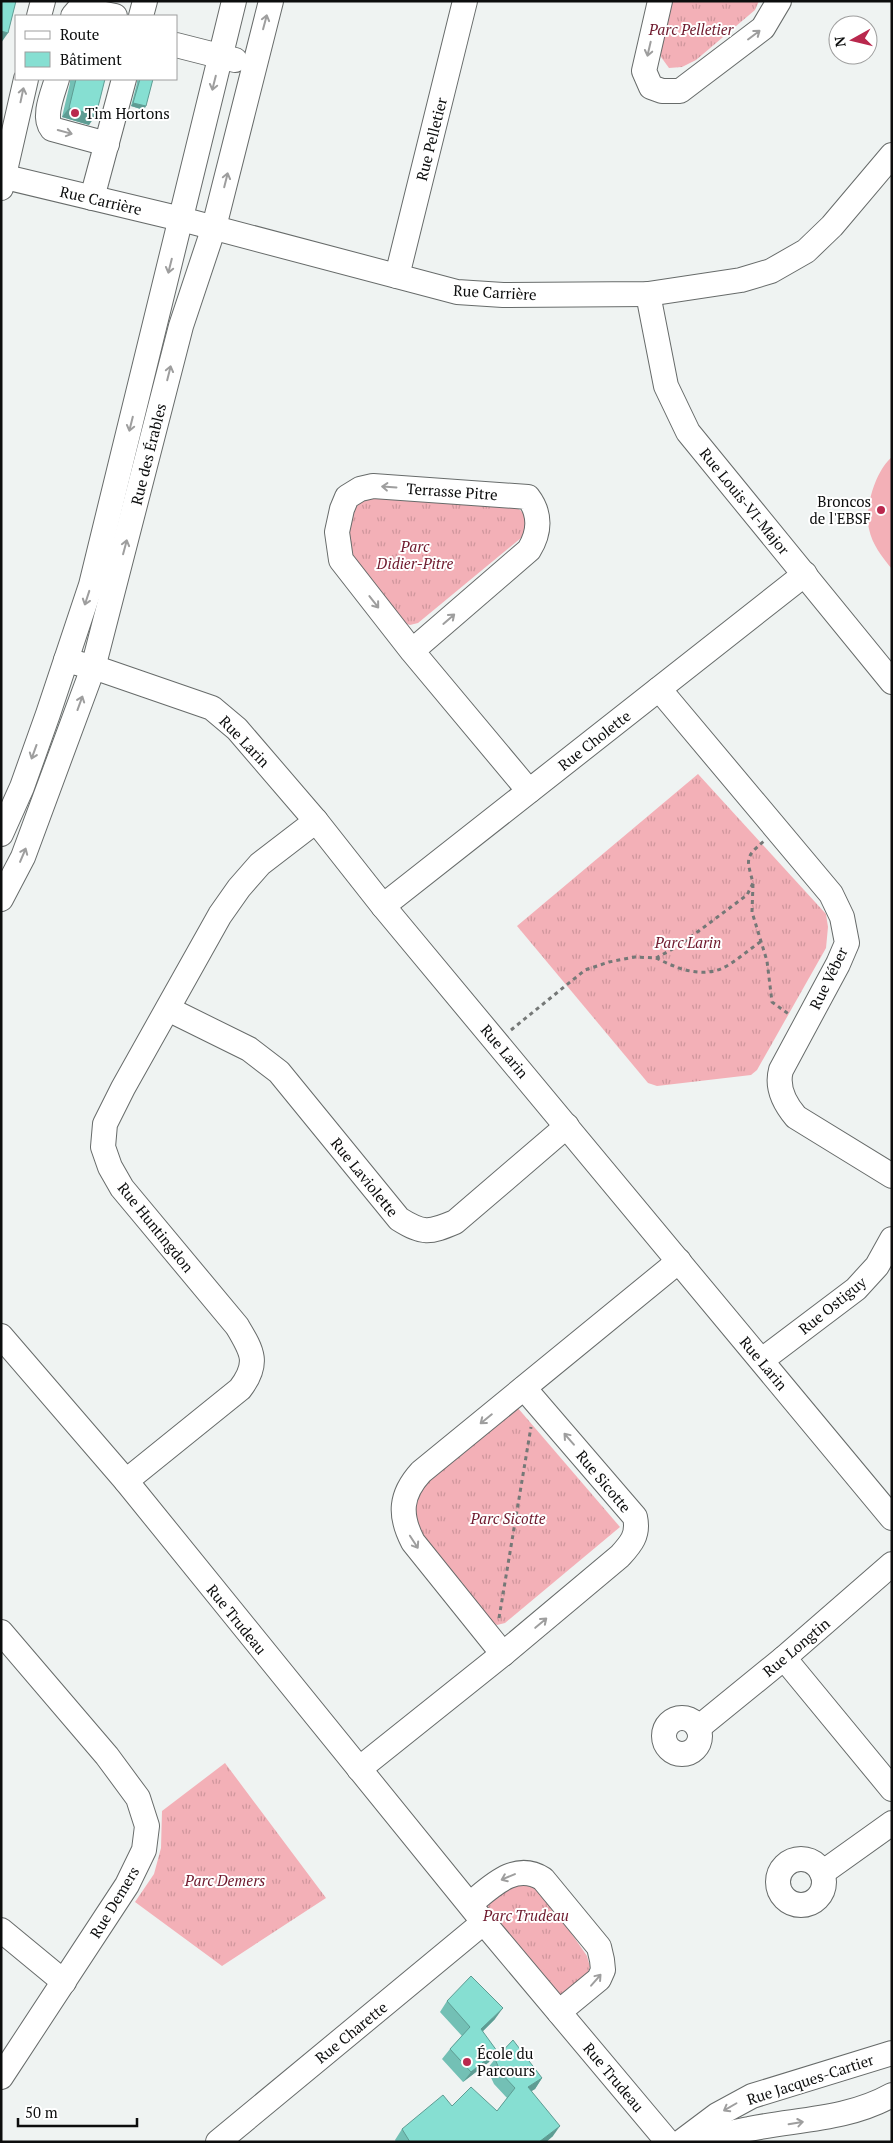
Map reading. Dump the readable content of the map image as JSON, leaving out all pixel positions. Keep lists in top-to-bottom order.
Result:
{
  "streets": {
    "street": [
      "Rue Pelletier",
      "Rue Carrière",
      "Rue des Érables",
      "Terrasse Pitre",
      "Rue Louis-VI-Major",
      "Rue Cholette",
      "Rue Larin",
      "Rue Véber",
      "Rue Laviolette",
      "Rue Huntingdon",
      "Rue Ostiguy",
      "Rue Sicotte",
      "Rue Trudeau",
      "Rue Longtin",
      "Rue Demers",
      "Rue Charette",
      "Rue Jacques-Cartier"
    ]
  },
  "crossings": [
    ["Rue Pelletier", "Rue Carrière"],
    ["Rue Carrière", "Rue des Érables"],
    ["Rue Carrière", "Rue Louis-VI-Major"],
    ["Rue des Érables", "Rue Larin"],
    ["Terrasse Pitre", "Rue Cholette"],
    ["Rue Louis-VI-Major", "Rue Cholette"],
    ["Rue Cholette", "Rue Larin"],
    ["Rue Cholette", "Rue Véber"],
    ["Rue Larin", "Rue Laviolette"],
    ["Rue Larin", "Rue Huntingdon"],
    ["Rue Larin", "Rue Ostiguy"],
    ["Rue Laviolette", "Rue Huntingdon"],
    ["Rue Huntingdon", "Rue Trudeau"],
    ["Rue Sicotte", "Rue Trudeau"],
    ["Rue Trudeau", "Rue Charette"]
  ],
  "parks": [
    "Parc Pelletier",
    "Parc Didier-Pitre",
    "Parc Larin",
    "Parc Sicotte",
    "Parc Demers",
    "Parc Trudeau"
  ],
  "places": ["Tim Hortons", "Broncos de l'EBSF", "École du Parcours"],
  "legend": ["Route", "Bâtiment"],
  "scale_bar": "50 m",
  "north": "left"
}
